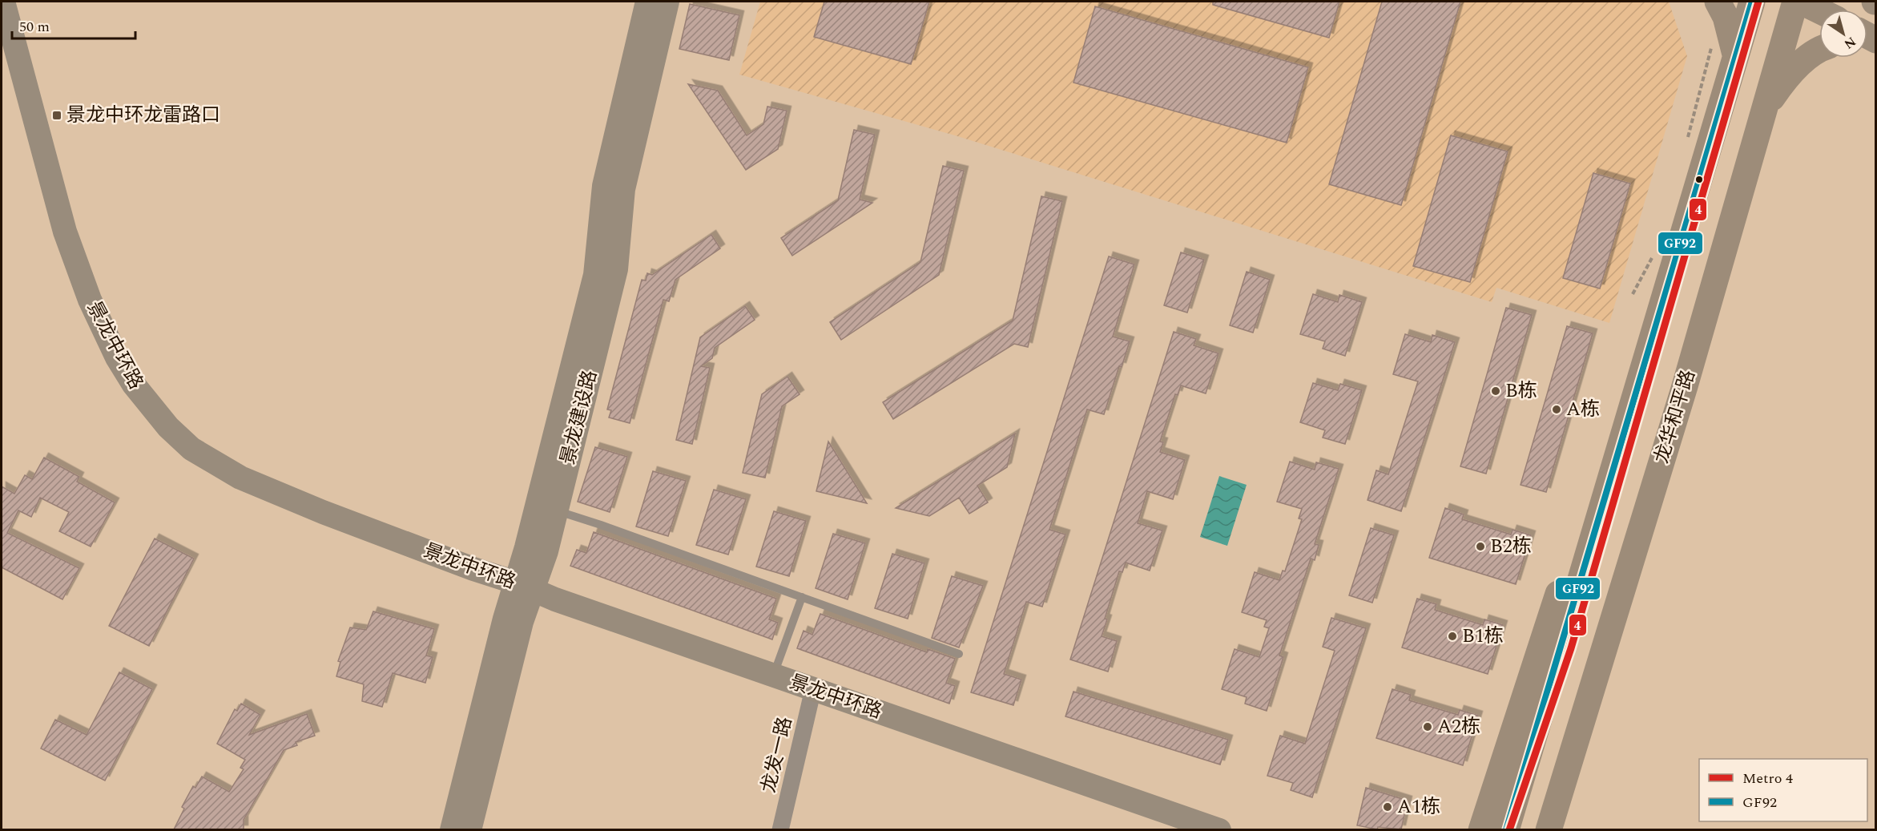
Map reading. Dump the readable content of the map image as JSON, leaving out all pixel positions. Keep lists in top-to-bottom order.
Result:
{
  "streets": {
    "main road": ["景龙中环路", "龙华和平路", "景龙建设路"],
    "street": ["龙发一路"]
  },
  "crossings": [
    ["景龙中环路", "景龙建设路"],
    ["景龙中环路", "龙发一路"]
  ],
  "places": {
    "transit": ["景龙中环龙雷路口"],
    "other": [
      "B栋",
      "A栋",
      "B2栋",
      "B1栋",
      "A2栋",
      "A1栋"
    ]
  },
  "lines": ["metro line 4", "transit line GF92"],
  "legend": ["Metro 4", "GF92"],
  "scale_bar": "50 m",
  "north": "bottom right"
}
